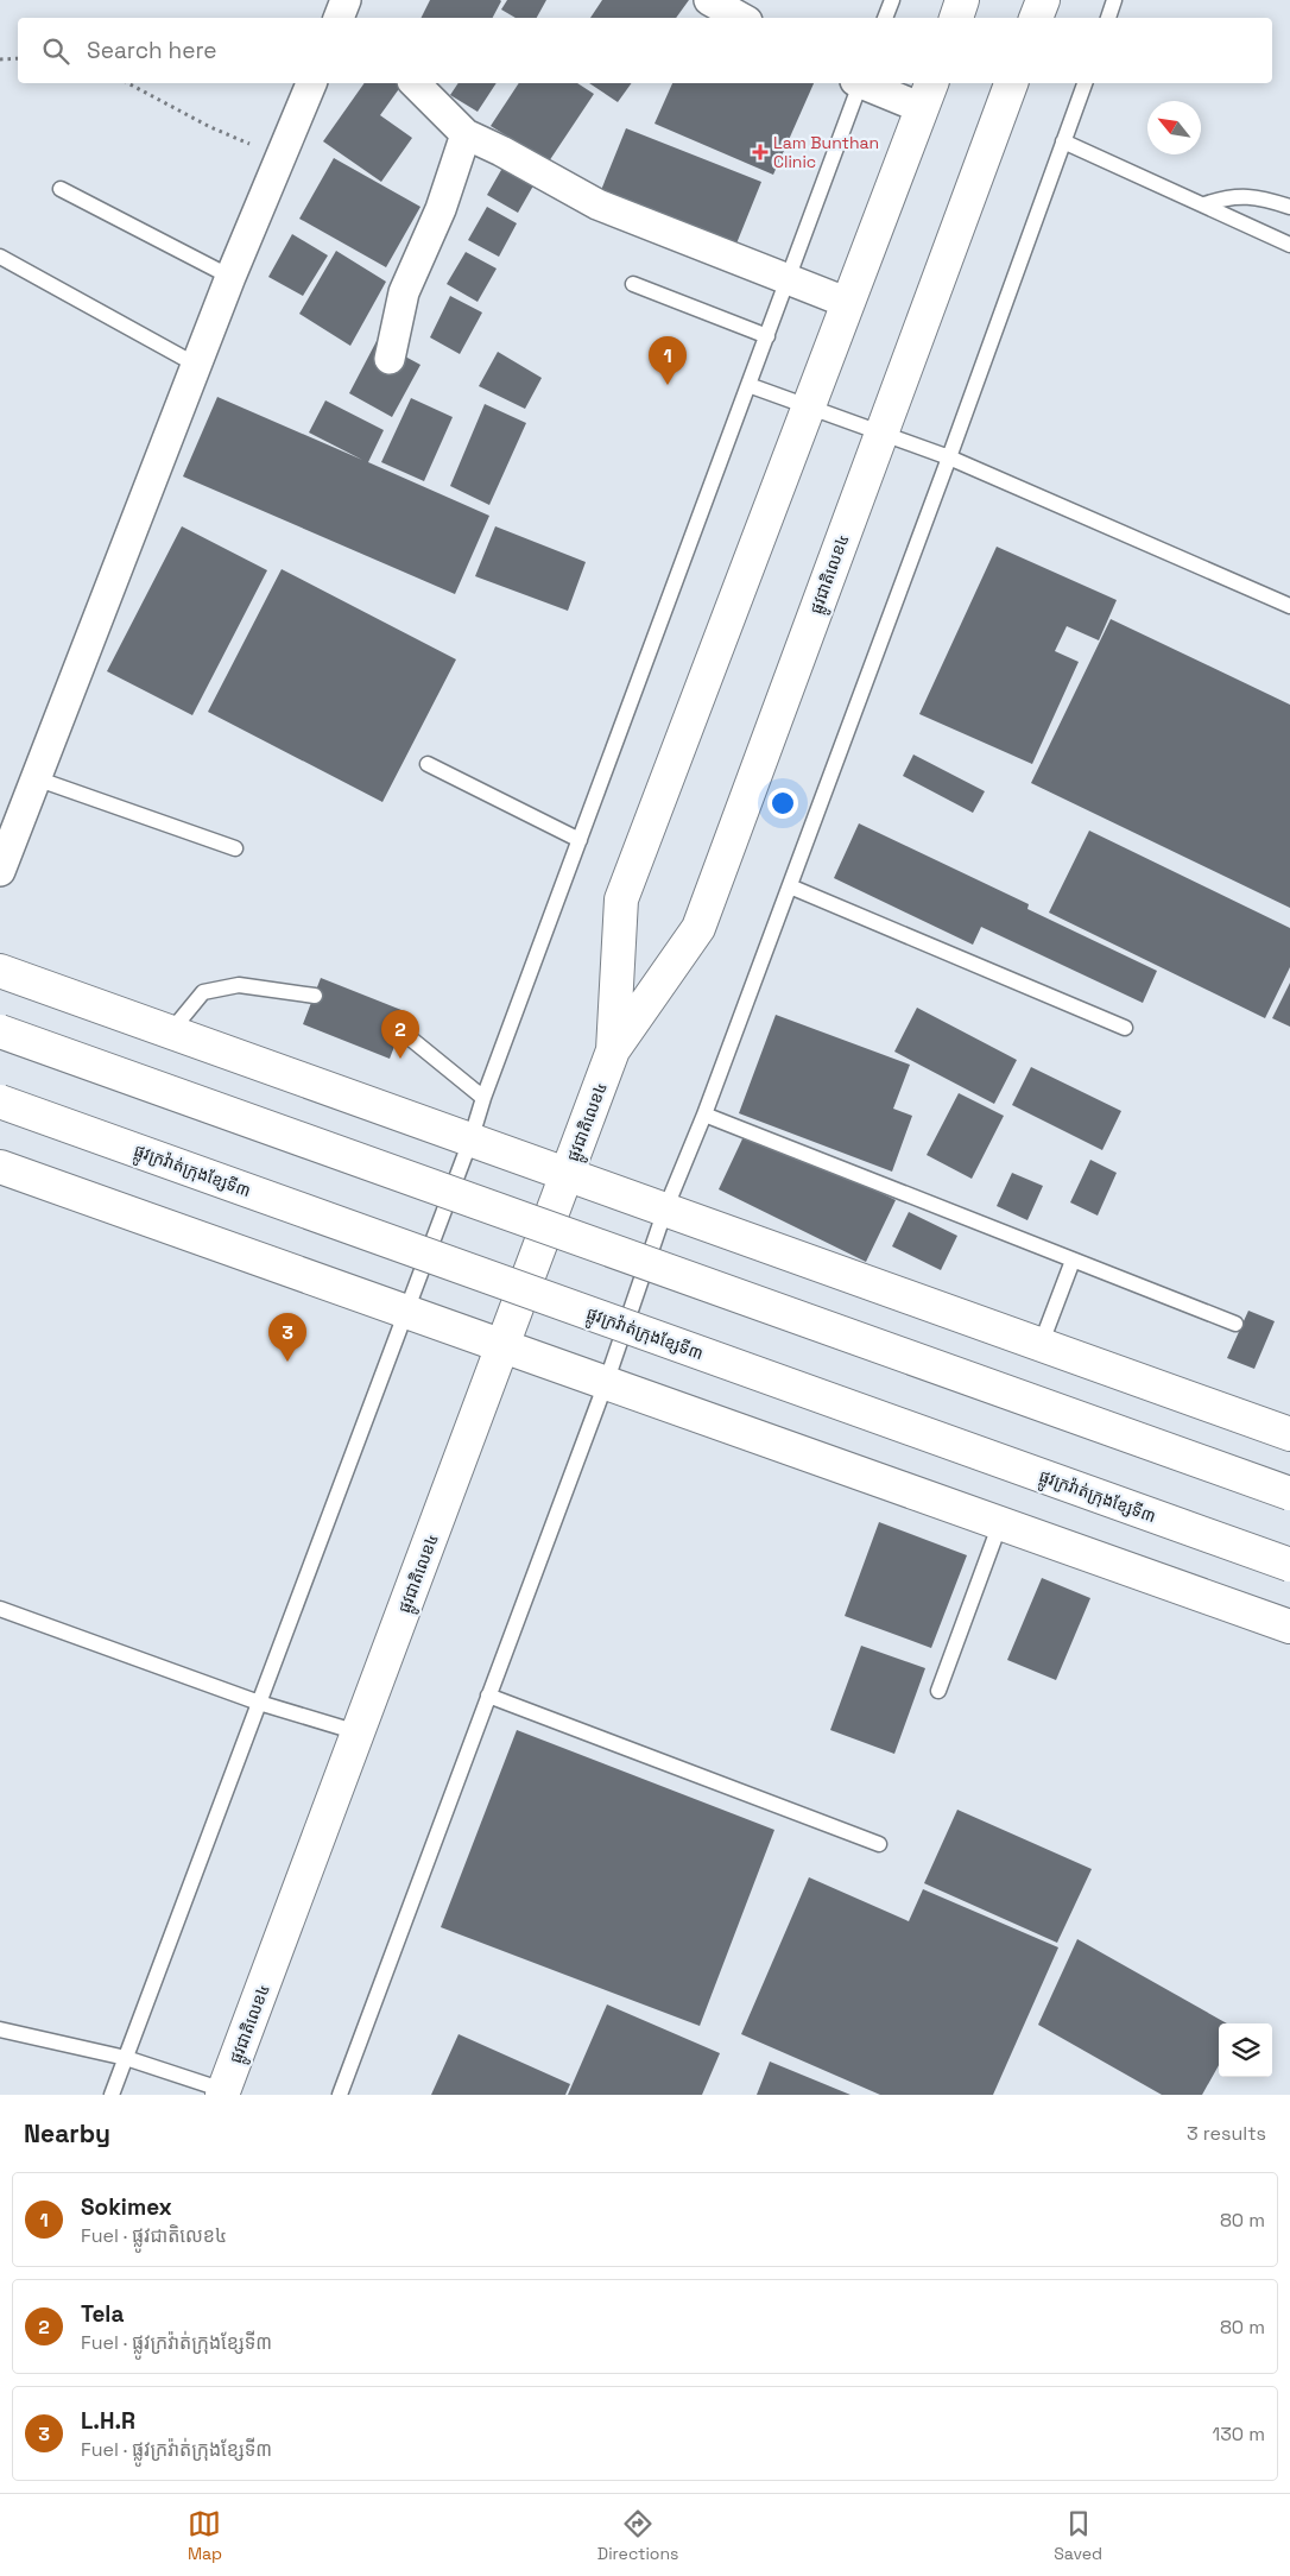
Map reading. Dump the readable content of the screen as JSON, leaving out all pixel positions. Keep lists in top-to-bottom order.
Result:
{
  "streets": {
    "main road": ["ផ្លូវជាតិលេខ៤", "ផ្លូវក្រវ៉ាត់ក្រុងខ្សែទី៣"]
  },
  "places": {
    "health": ["Lam Bunthan Clinic"]
  },
  "north": "top left",
  "page": {
    "search": "Search here",
    "pins": ["1", "2", "3"],
    "heading": ["Nearby", "3 results"],
    "list": [
      {
        "mark": "1",
        "name": "Sokimex",
        "note": "Fuel · ផ្លូវជាតិលេខ៤",
        "value": "80 m"
      },
      {
        "mark": "2",
        "name": "Tela",
        "note": "Fuel · ផ្លូវក្រវ៉ាត់ក្រុងខ្សែទី៣",
        "value": "80 m"
      },
      {
        "mark": "3",
        "name": "L.H.R",
        "note": "Fuel · ផ្លូវក្រវ៉ាត់ក្រុងខ្សែទី៣",
        "value": "130 m"
      }
    ],
    "nav": ["Map", "Directions", "Saved"]
  }
}
